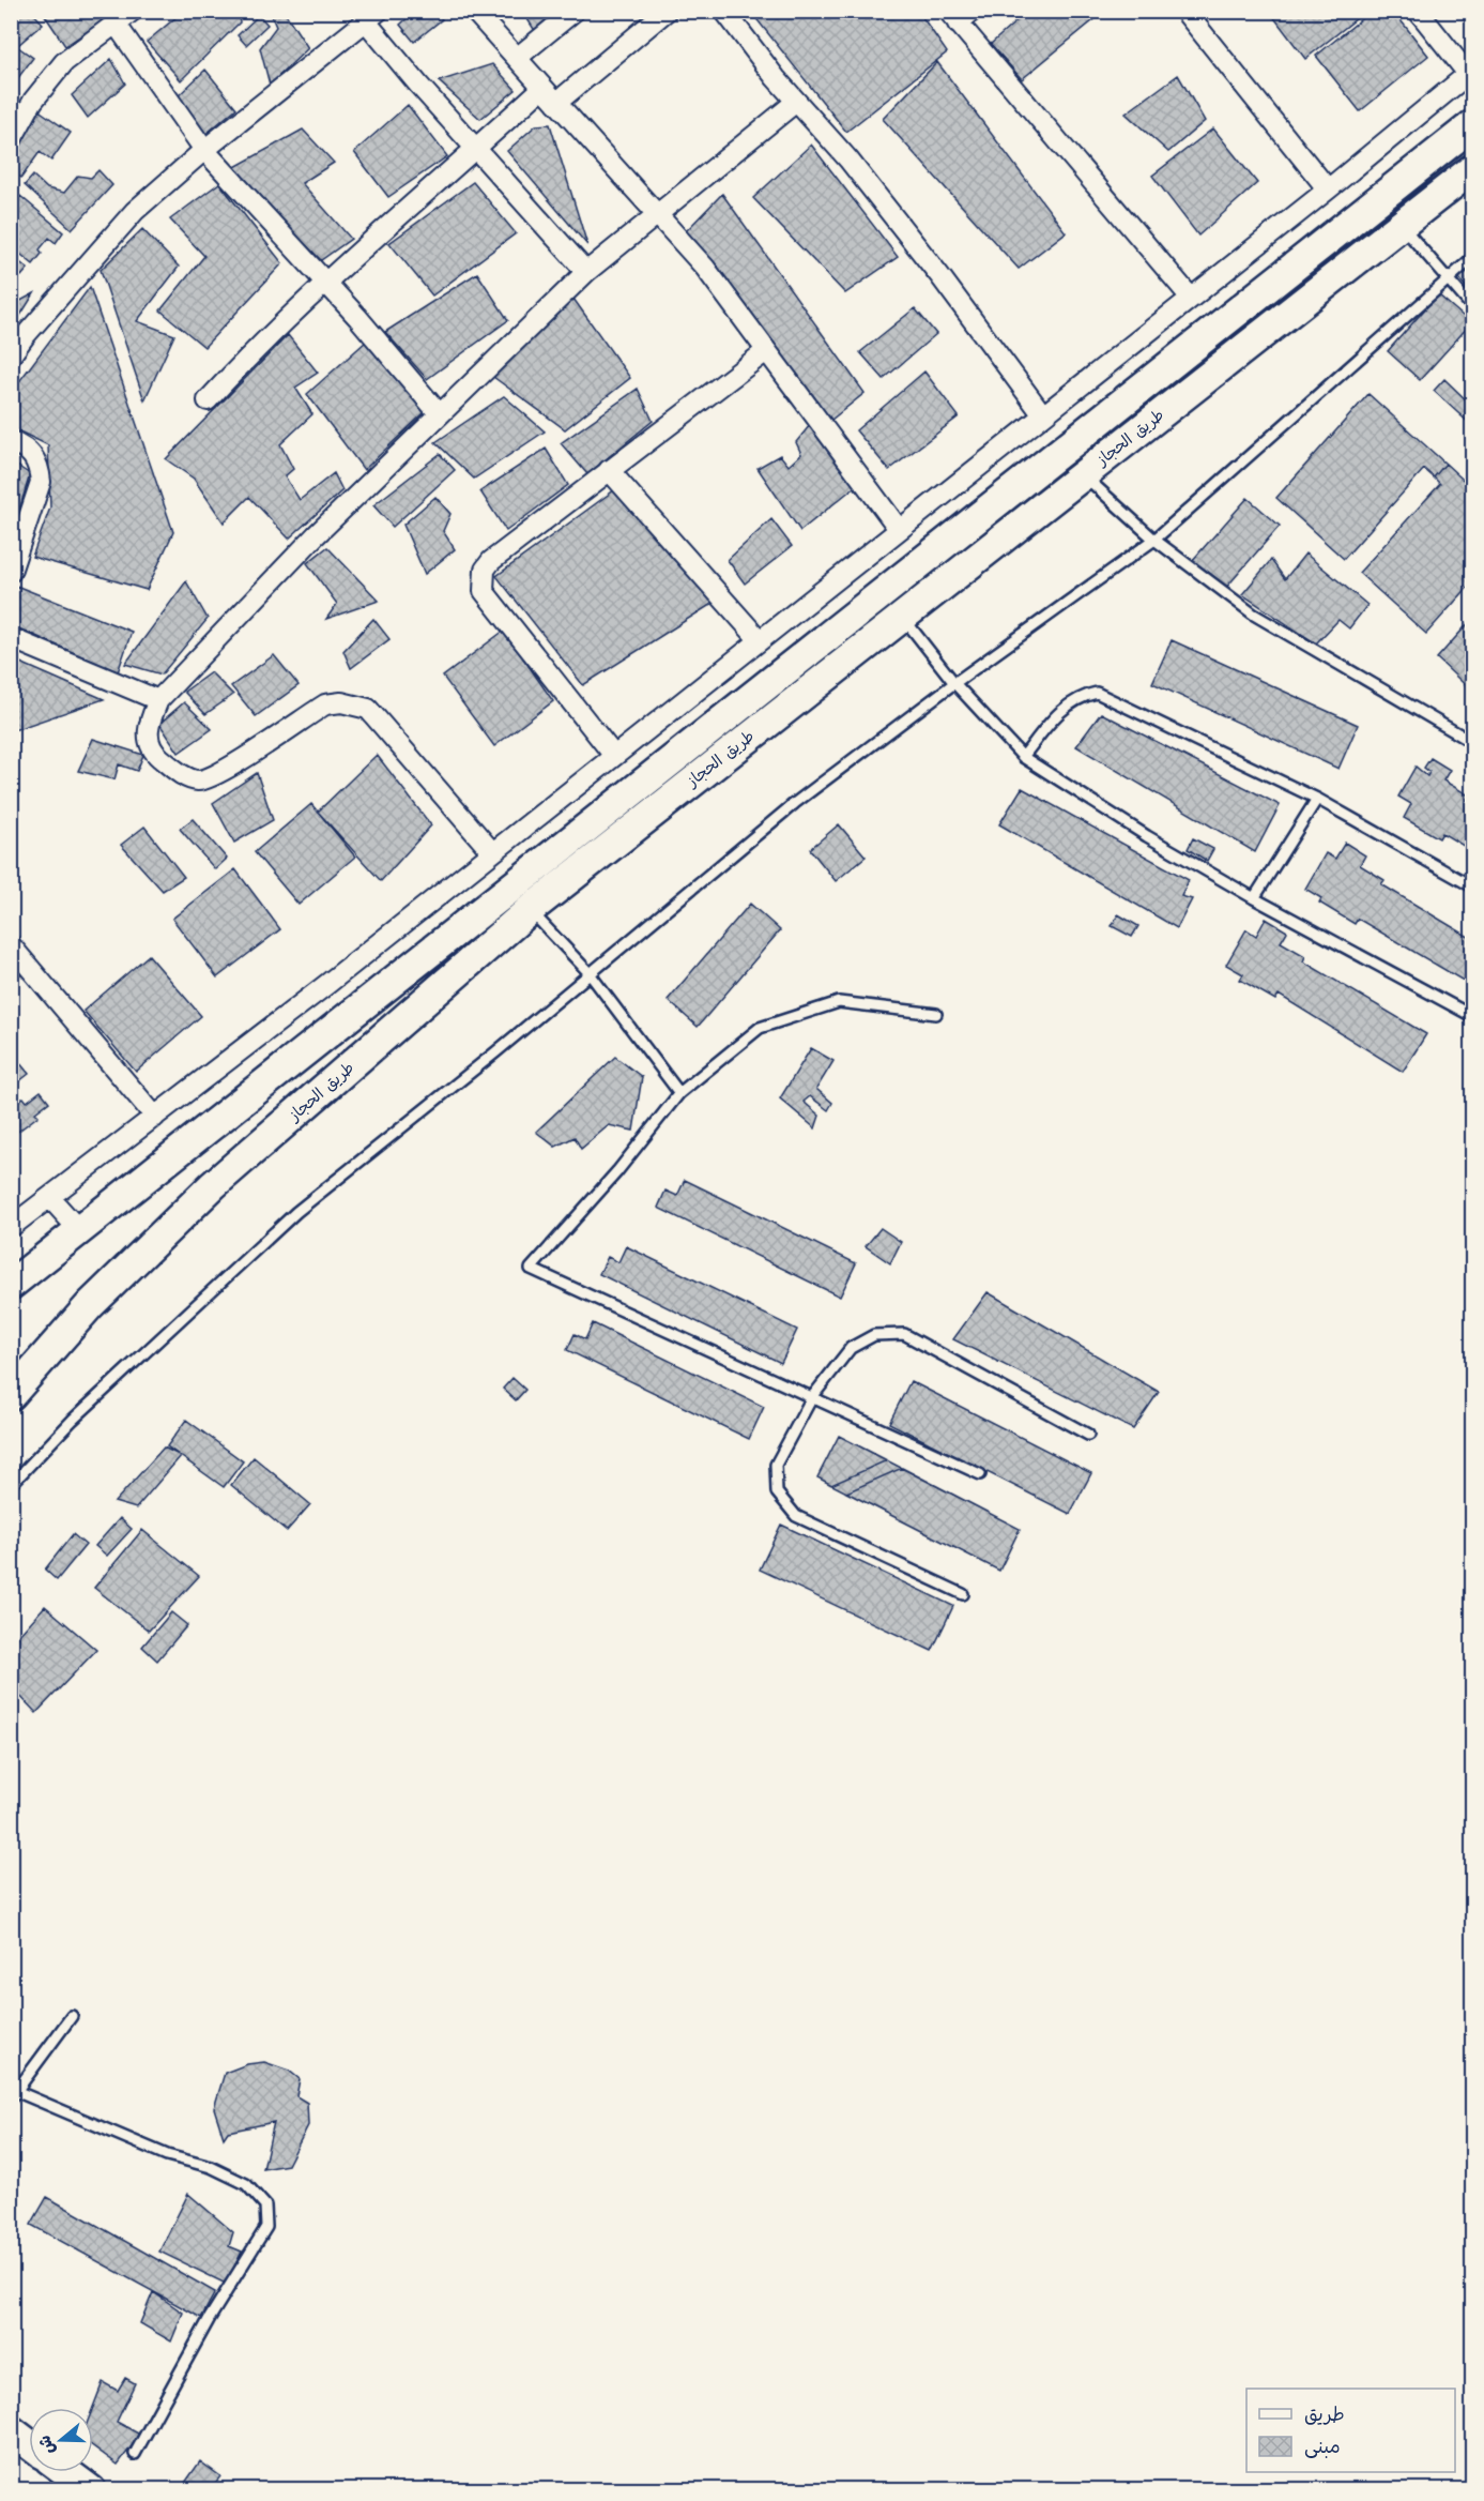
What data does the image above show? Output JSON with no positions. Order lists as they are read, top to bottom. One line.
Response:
{"streets":{"main road":["طريق الحجاز"]},"legend":["طريق","مبنى"],"north":"left"}
